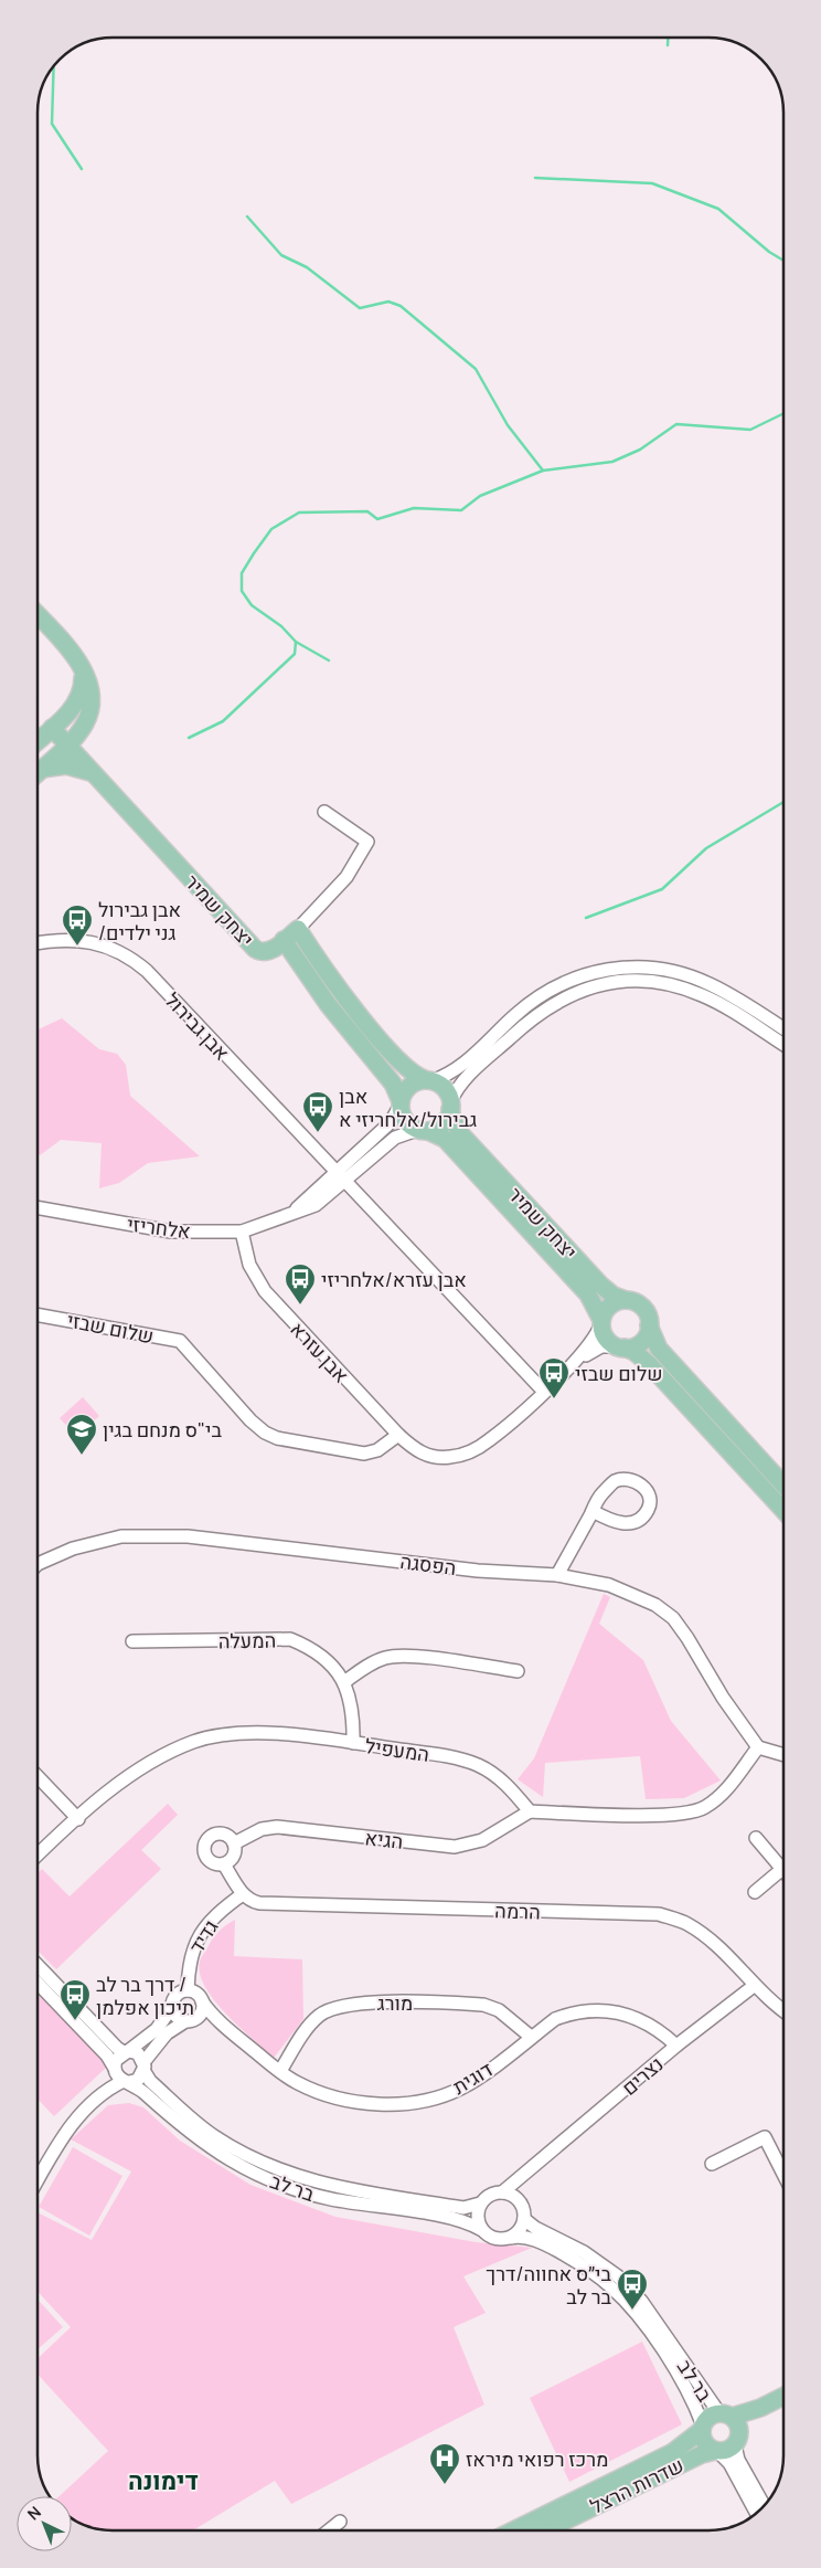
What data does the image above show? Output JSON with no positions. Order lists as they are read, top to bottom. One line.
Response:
{"streets":{"main road":["יצחק שמיר","שדרות הרצל"],"street":["אבן גבירול","אלחריזי","שלום שבזי","אבן עזרא","הפסגה","המעלה","המעפיל","הגיא","הרמה","גדיד","מורג","נצרים","דוגית","בר לב"]},"crossings":[["יצחק שמיר","אלחריזי"],["אבן גבירול","אלחריזי"],["אלחריזי","אבן עזרא"],["שלום שבזי","אבן עזרא"],["המעלה","המעפיל"],["המעפיל","הגיא"],["הרמה","גדיד"],["הרמה","נצרים"],["גדיד","דוגית"],["מורג","דוגית"],["נצרים","דוגית"],["נצרים","בר לב"],["בר לב","שדרות הרצל"]],"districts":["דימונה"],"places":{"bus stop":["אבן גבירול /גני ילדים","אבן גבירול/אלחריזי א","אבן עזרא/אלחריזי","שלום שבזי","דרך בר לב / תיכון אפלמן","בי״ס אחווה/דרך בר לב"],"school or university":["בי\"ס מנחם בגין"],"hospital":["מרכז רפואי מיראז"]},"north":"top left"}
